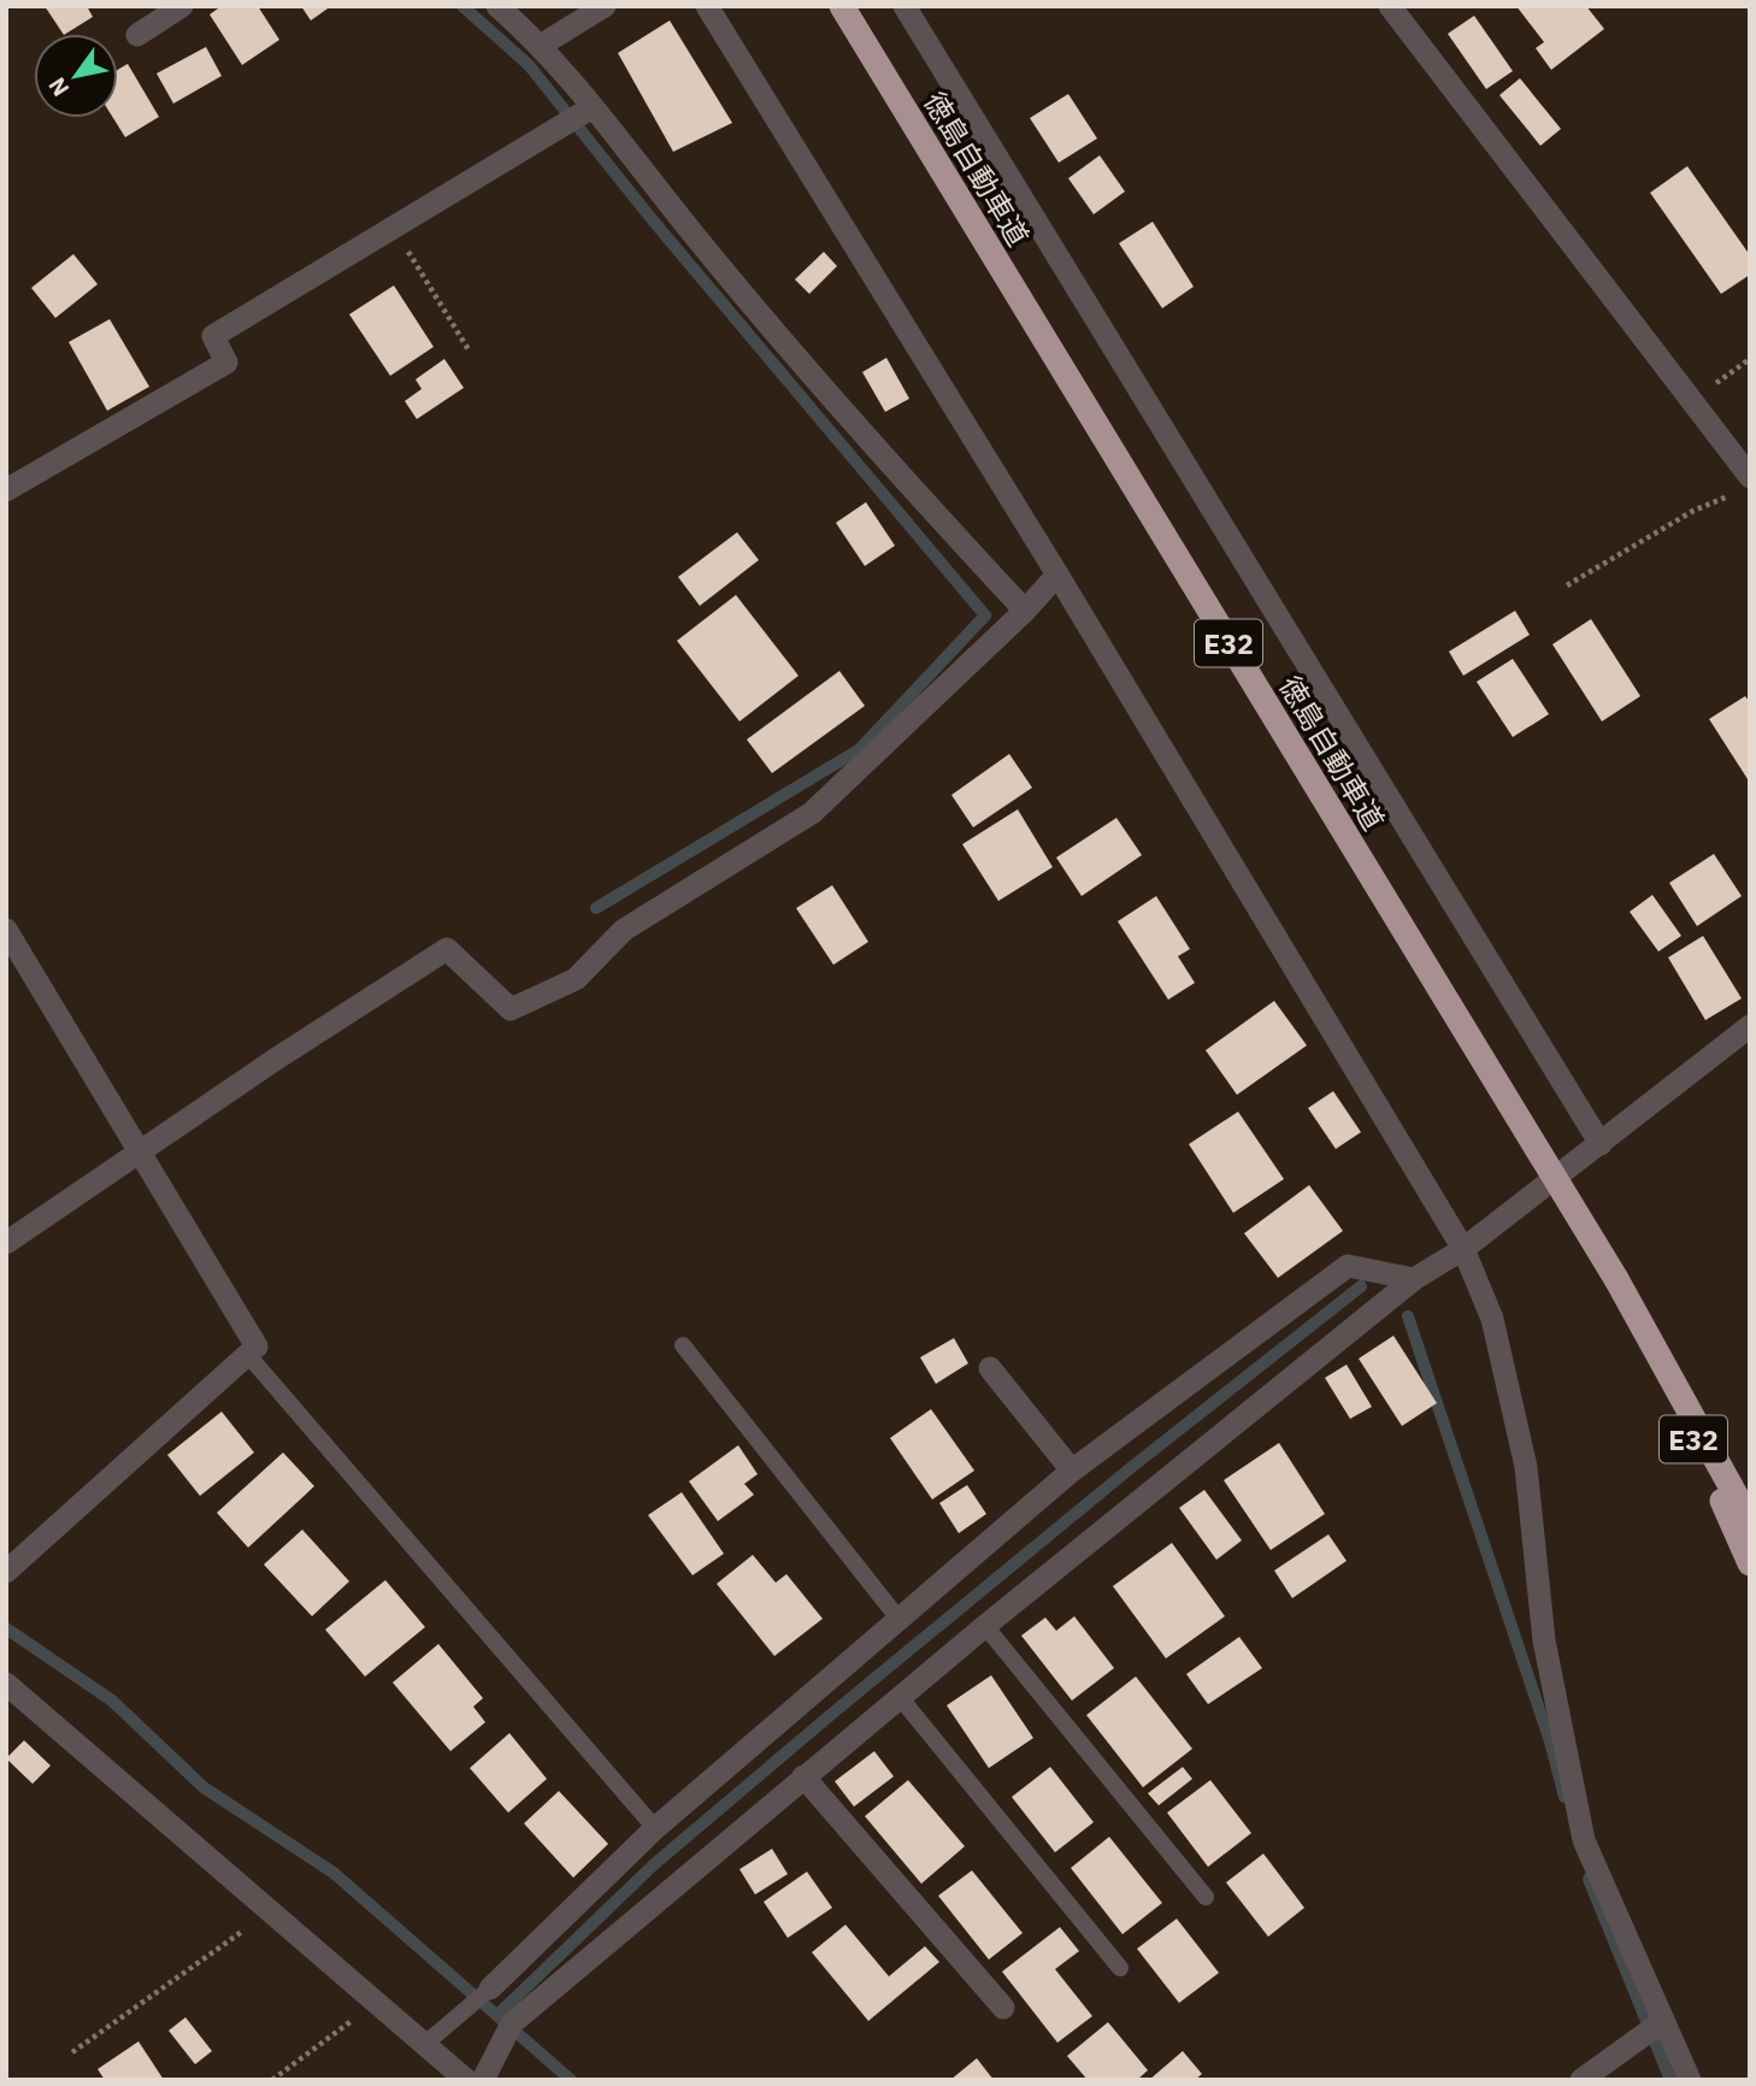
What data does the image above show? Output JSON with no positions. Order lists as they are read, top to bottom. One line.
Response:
{"streets":{"highway":["徳島自動車道","E32"]},"north":"bottom left"}
